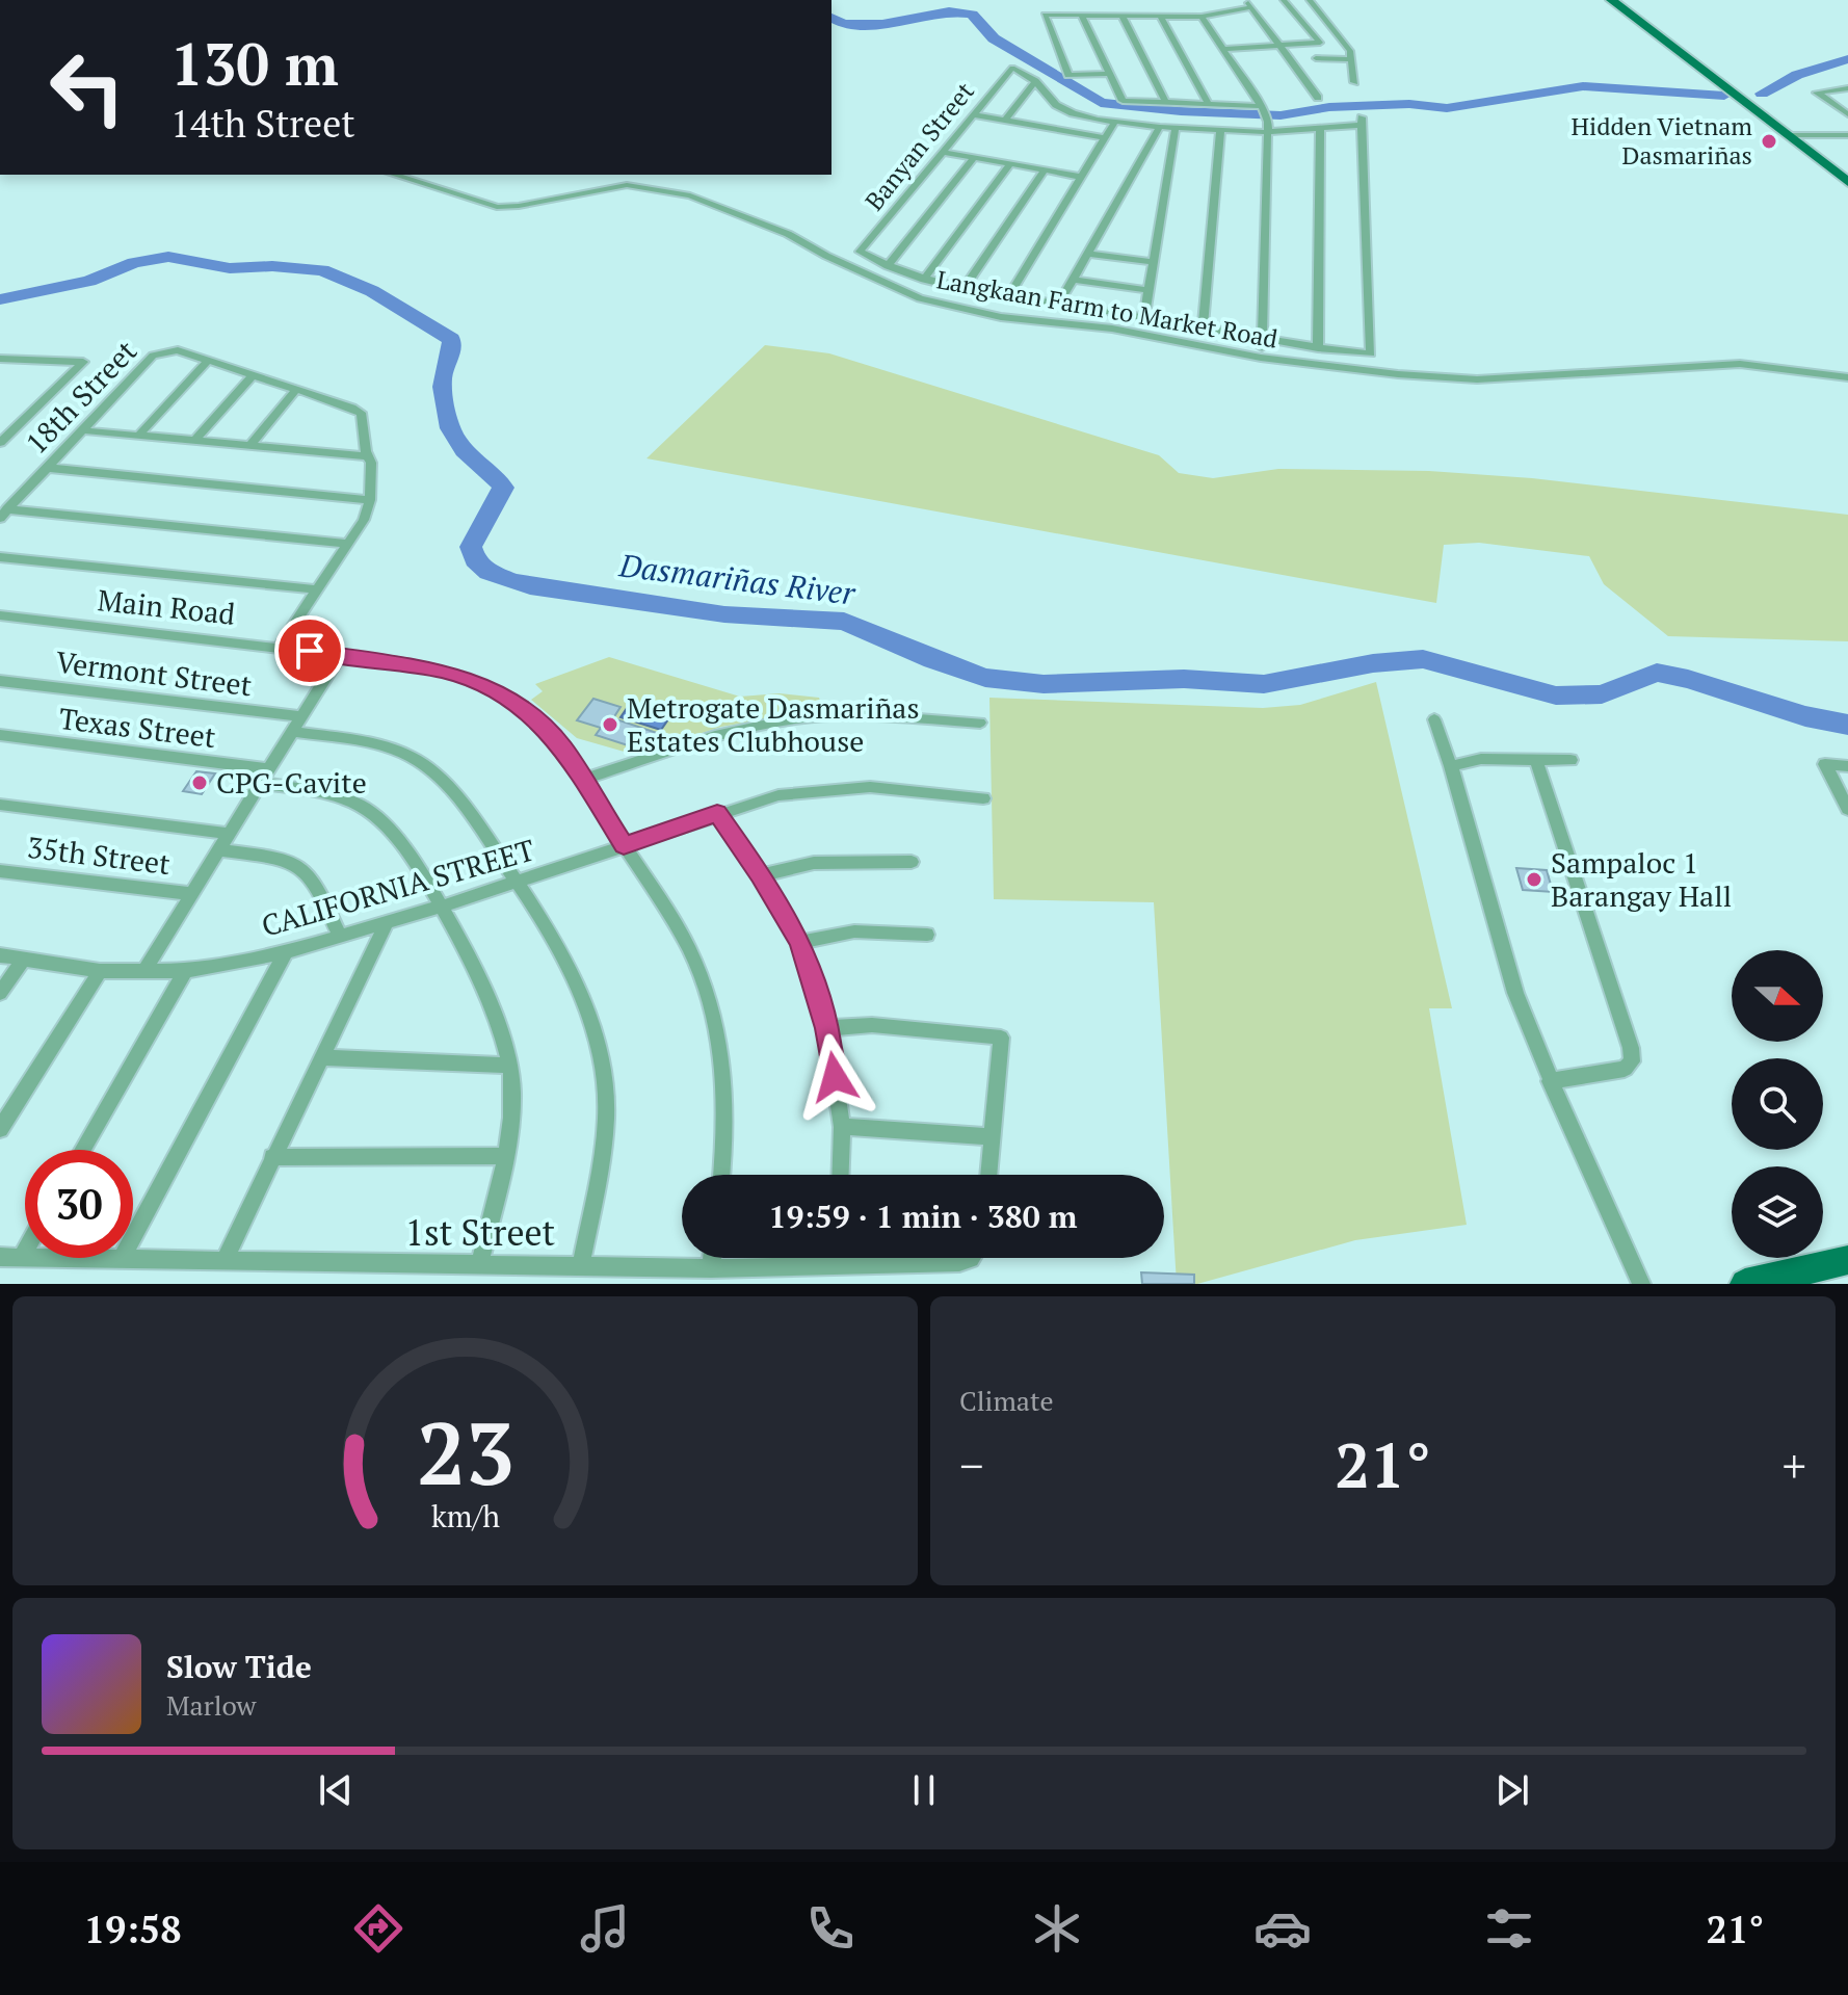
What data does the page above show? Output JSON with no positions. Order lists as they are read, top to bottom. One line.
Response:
{"streets":{"street":["Banyan Street","Langkaan Farm to Market Road","18th Street","Main Road","Vermont Street","Texas Street","35th Street","CALIFORNIA STREET","1st Street"]},"crossings":[["Main Road","CALIFORNIA STREET"],["Texas Street","CALIFORNIA STREET"],["Texas Street","1st Street"]],"water":["Dasmariñas River"],"places":["Hidden Vietnam Dasmariñas","Metrogate Dasmariñas Estates Clubhouse","CPG-Cavite","Sampaloc 1 Barangay Hall"],"north":"right","page":{"turn":["130 m","14th Street"],"limit":"30","trip":"19:59 · 1 min · 380 m","tile":"Climate","heat":["−","21°","+"],"song":["Slow Tide","Marlow"],"tabs":["19:58","21°"],"gauge":["23","km/h"]}}
